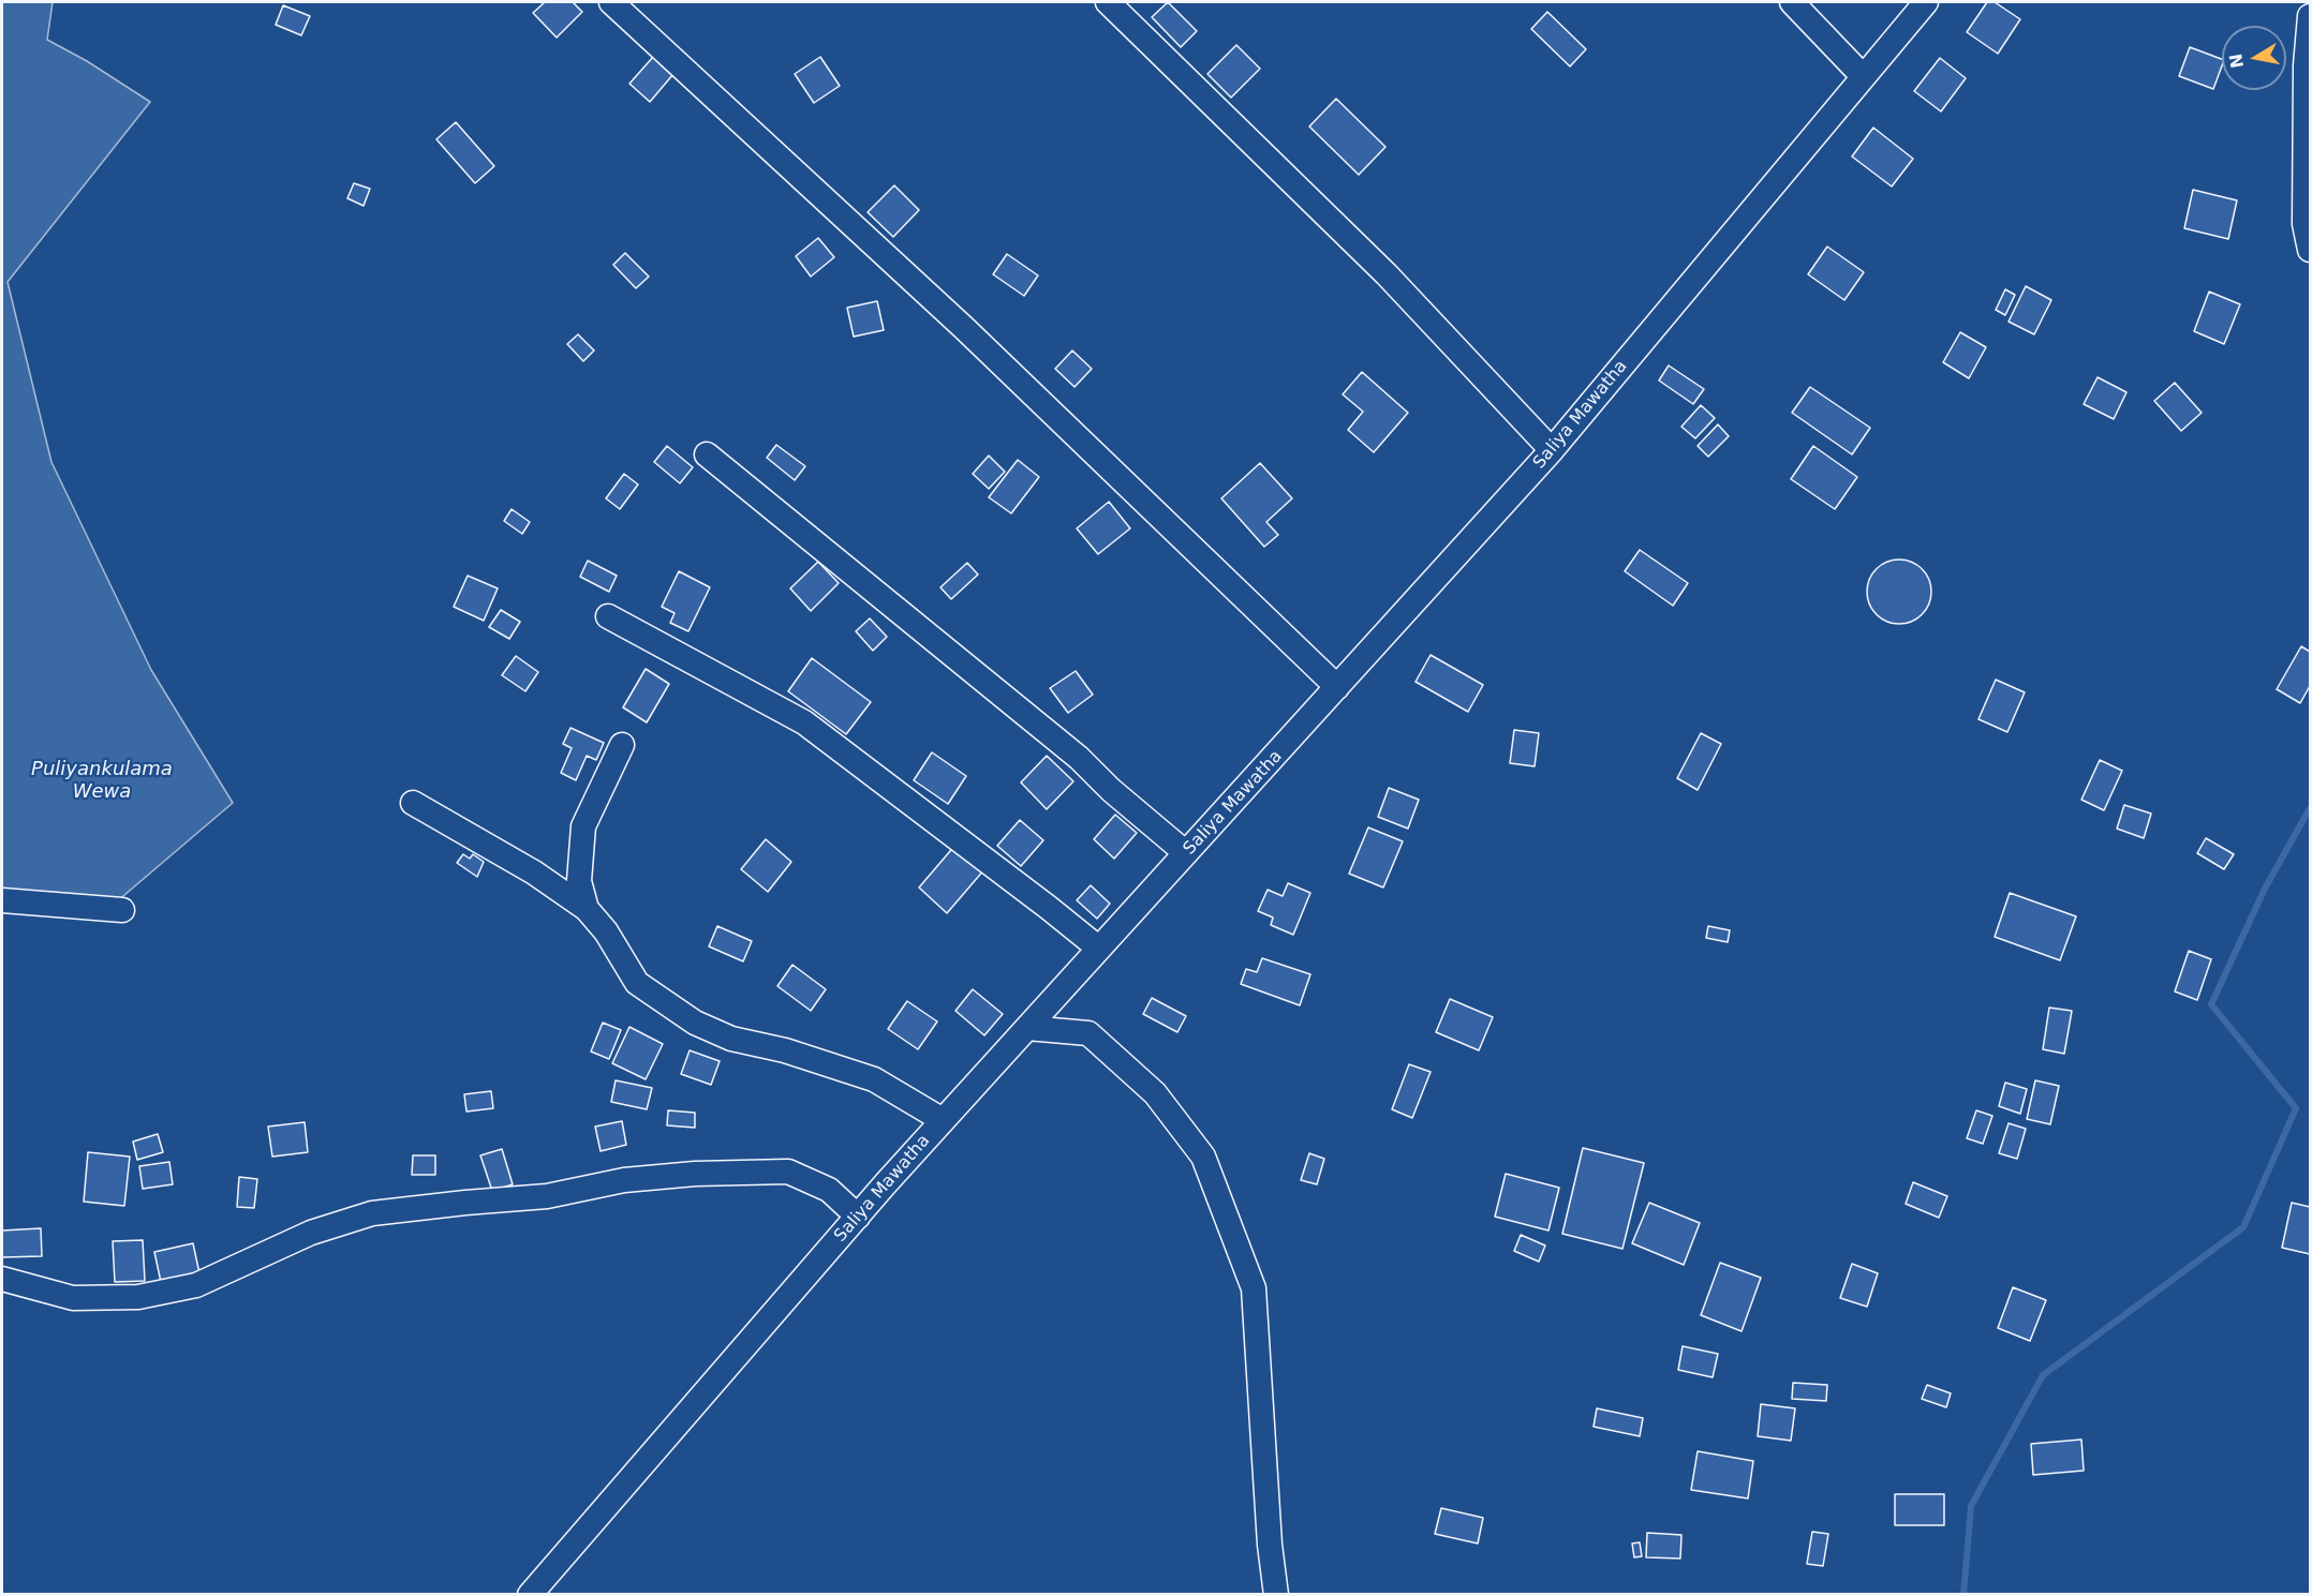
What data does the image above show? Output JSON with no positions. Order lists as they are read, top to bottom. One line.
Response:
{"streets":{"street":["Saliya Mawatha"]},"water":["Puliyankulama Wewa"],"north":"left"}
